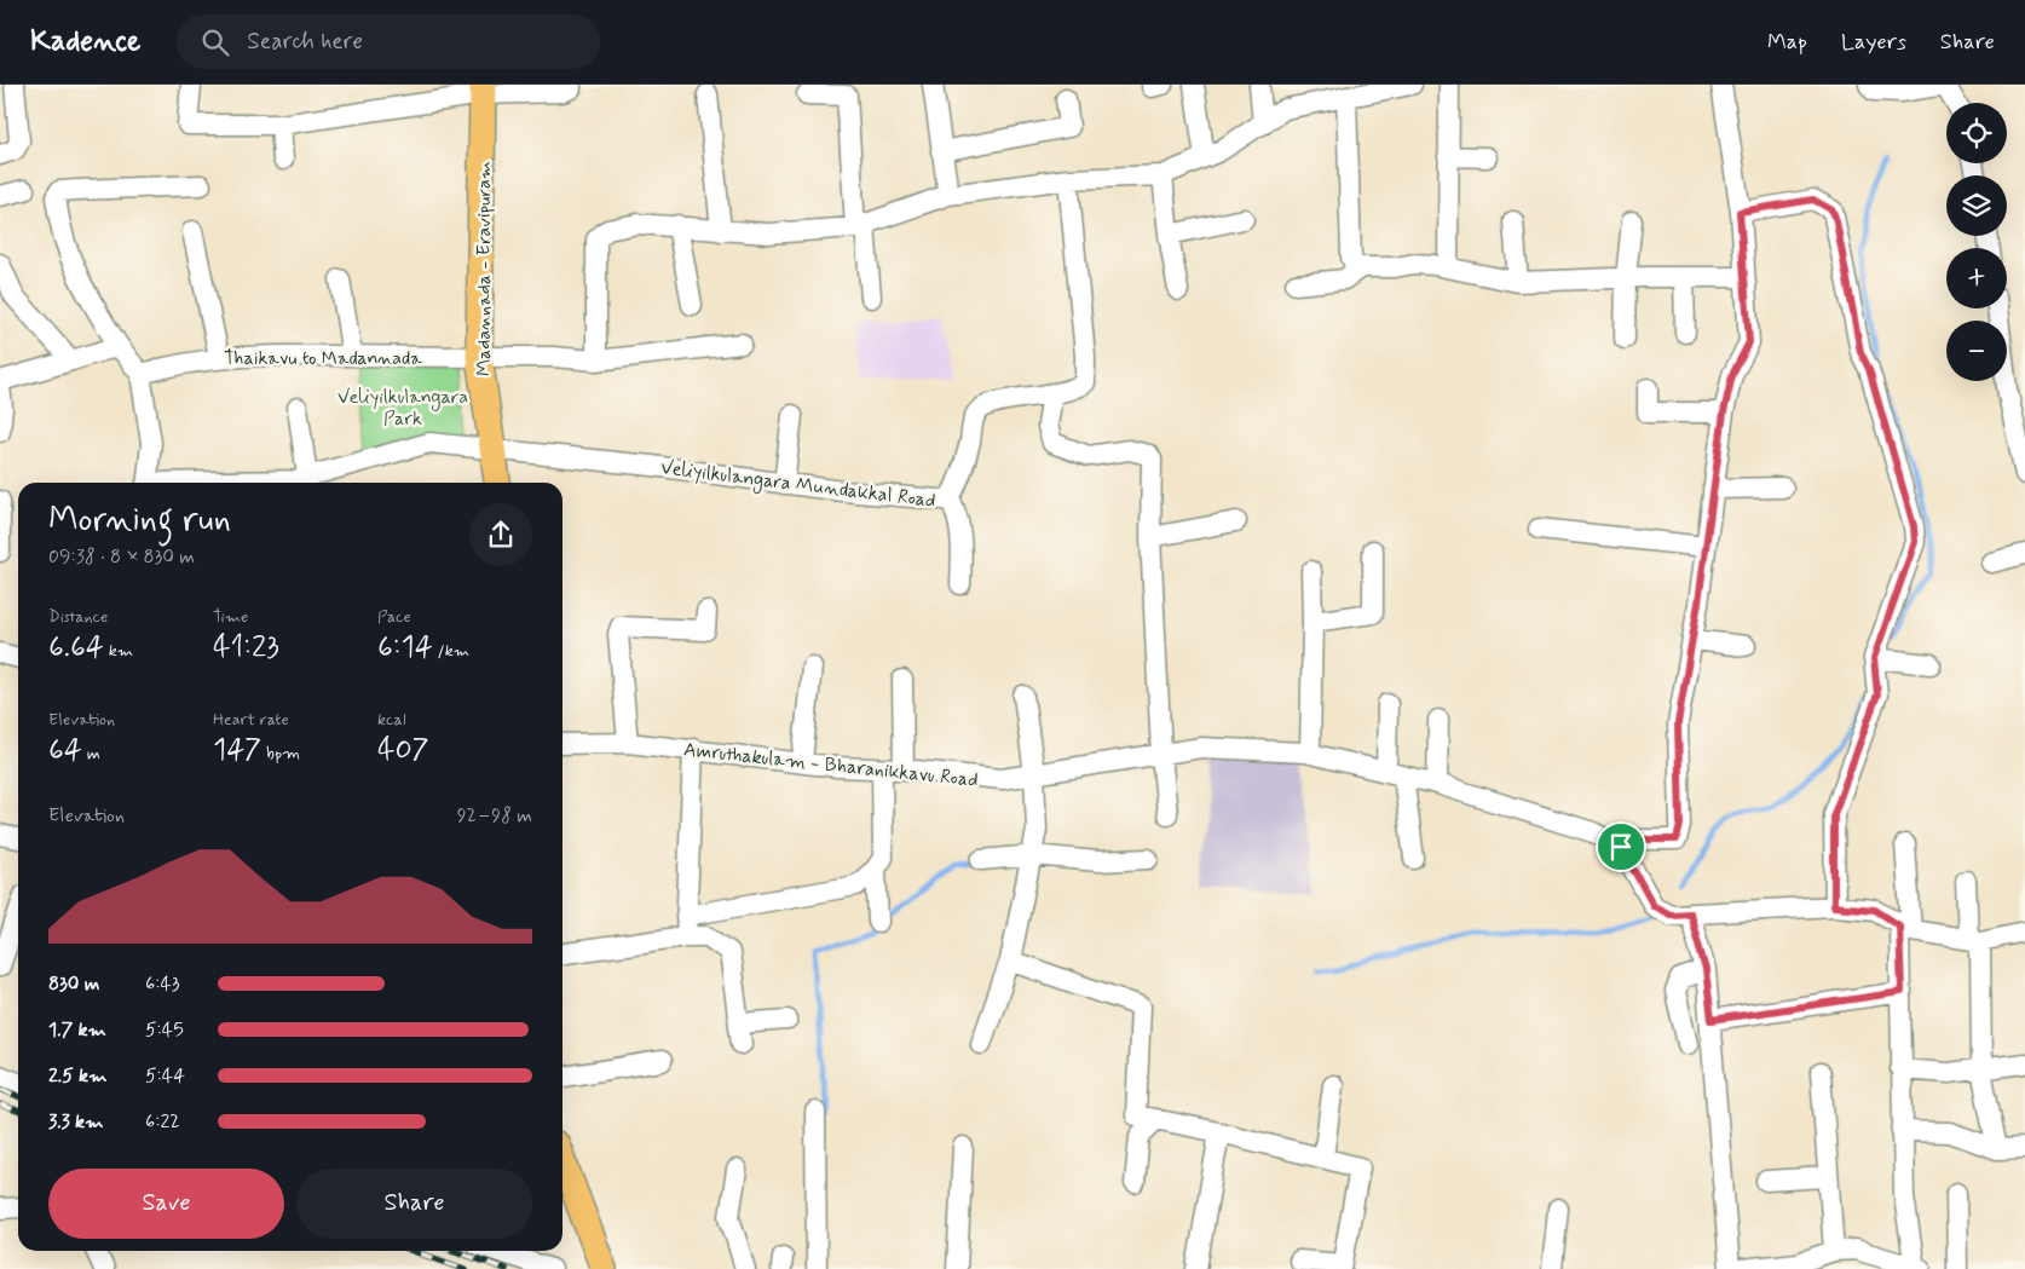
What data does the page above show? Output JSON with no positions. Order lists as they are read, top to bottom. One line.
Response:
{"streets":{"main road":["Madannada - Eravipuram"],"street":["Thaikavu to Madannada","Veliyilkulangara Mundakkal Road","Amruthakulam - Bharanikkavu Road"]},"crossings":[["Madannada - Eravipuram","Thaikavu to Madannada"],["Madannada - Eravipuram","Veliyilkulangara Mundakkal Road"]],"parks":["Veliyilkulangara Park"],"page":{"header":"Kadence","search":"Search here","nav":["Map","Layers","Share"],"map_buttons":["+","−"],"heading":["Morning run","09:38 · 8 × 830 m"],"stats":[["Distance","6.64 km"],["Time","41:23"],["Pace","6:14 /km"],["Elevation","64 m"],["Heart rate","147 bpm"],["kcal","407"]],"chart":["Elevation","92–98 m"],"list":[{"name":"830 m","note":"6:43"},{"name":"1.7 km","note":"5:45"},{"name":"2.5 km","note":"5:44"},{"name":"3.3 km","note":"6:22"}],"buttons":["Save","Share"]}}
